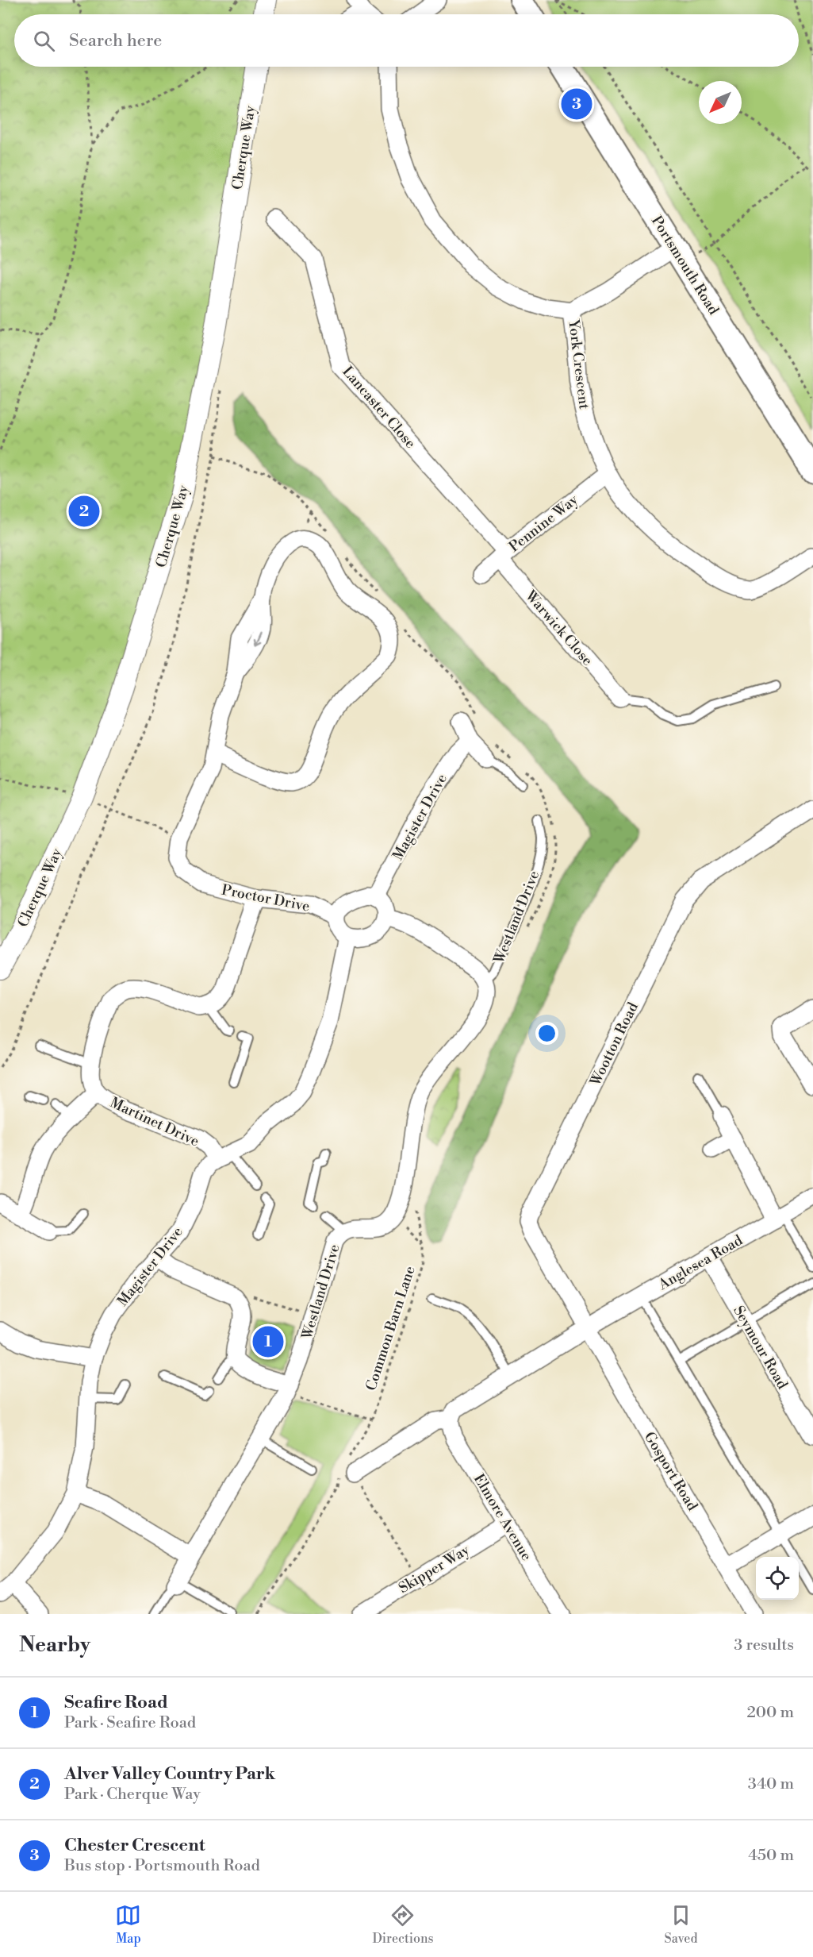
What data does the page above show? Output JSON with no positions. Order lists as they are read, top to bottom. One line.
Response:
{"streets":{"main road":["Portsmouth Road"],"street":["Cherque Way","York Crescent","Lancaster Close","Pennine Way","Warwick Close","Magister Drive","Proctor Drive","Westland Drive","Wootton Road","Martinet Drive","Anglesea Road","Seymour Road","Gosport Road","Elmore Avenue","Skipper Way"],"path":["Common Barn Lane"]},"crossings":[["Portsmouth Road","York Crescent"],["York Crescent","Pennine Way"],["Lancaster Close","Pennine Way"],["Lancaster Close","Warwick Close"],["Pennine Way","Warwick Close"],["Magister Drive","Proctor Drive"],["Magister Drive","Westland Drive"],["Magister Drive","Martinet Drive"],["Proctor Drive","Westland Drive"],["Wootton Road","Anglesea Road"],["Wootton Road","Gosport Road"],["Anglesea Road","Seymour Road"],["Anglesea Road","Gosport Road"],["Elmore Avenue","Skipper Way"]],"north":"bottom left","page":{"search":"Search here","pins":["3","2","1"],"heading":["Nearby","3 results"],"list":[{"mark":"1","name":"Seafire Road","note":"Park · Seafire Road","value":"200 m"},{"mark":"2","name":"Alver Valley Country Park","note":"Park · Cherque Way","value":"340 m"},{"mark":"3","name":"Chester Crescent","note":"Bus stop · Portsmouth Road","value":"450 m"}],"nav":["Map","Directions","Saved"]}}
